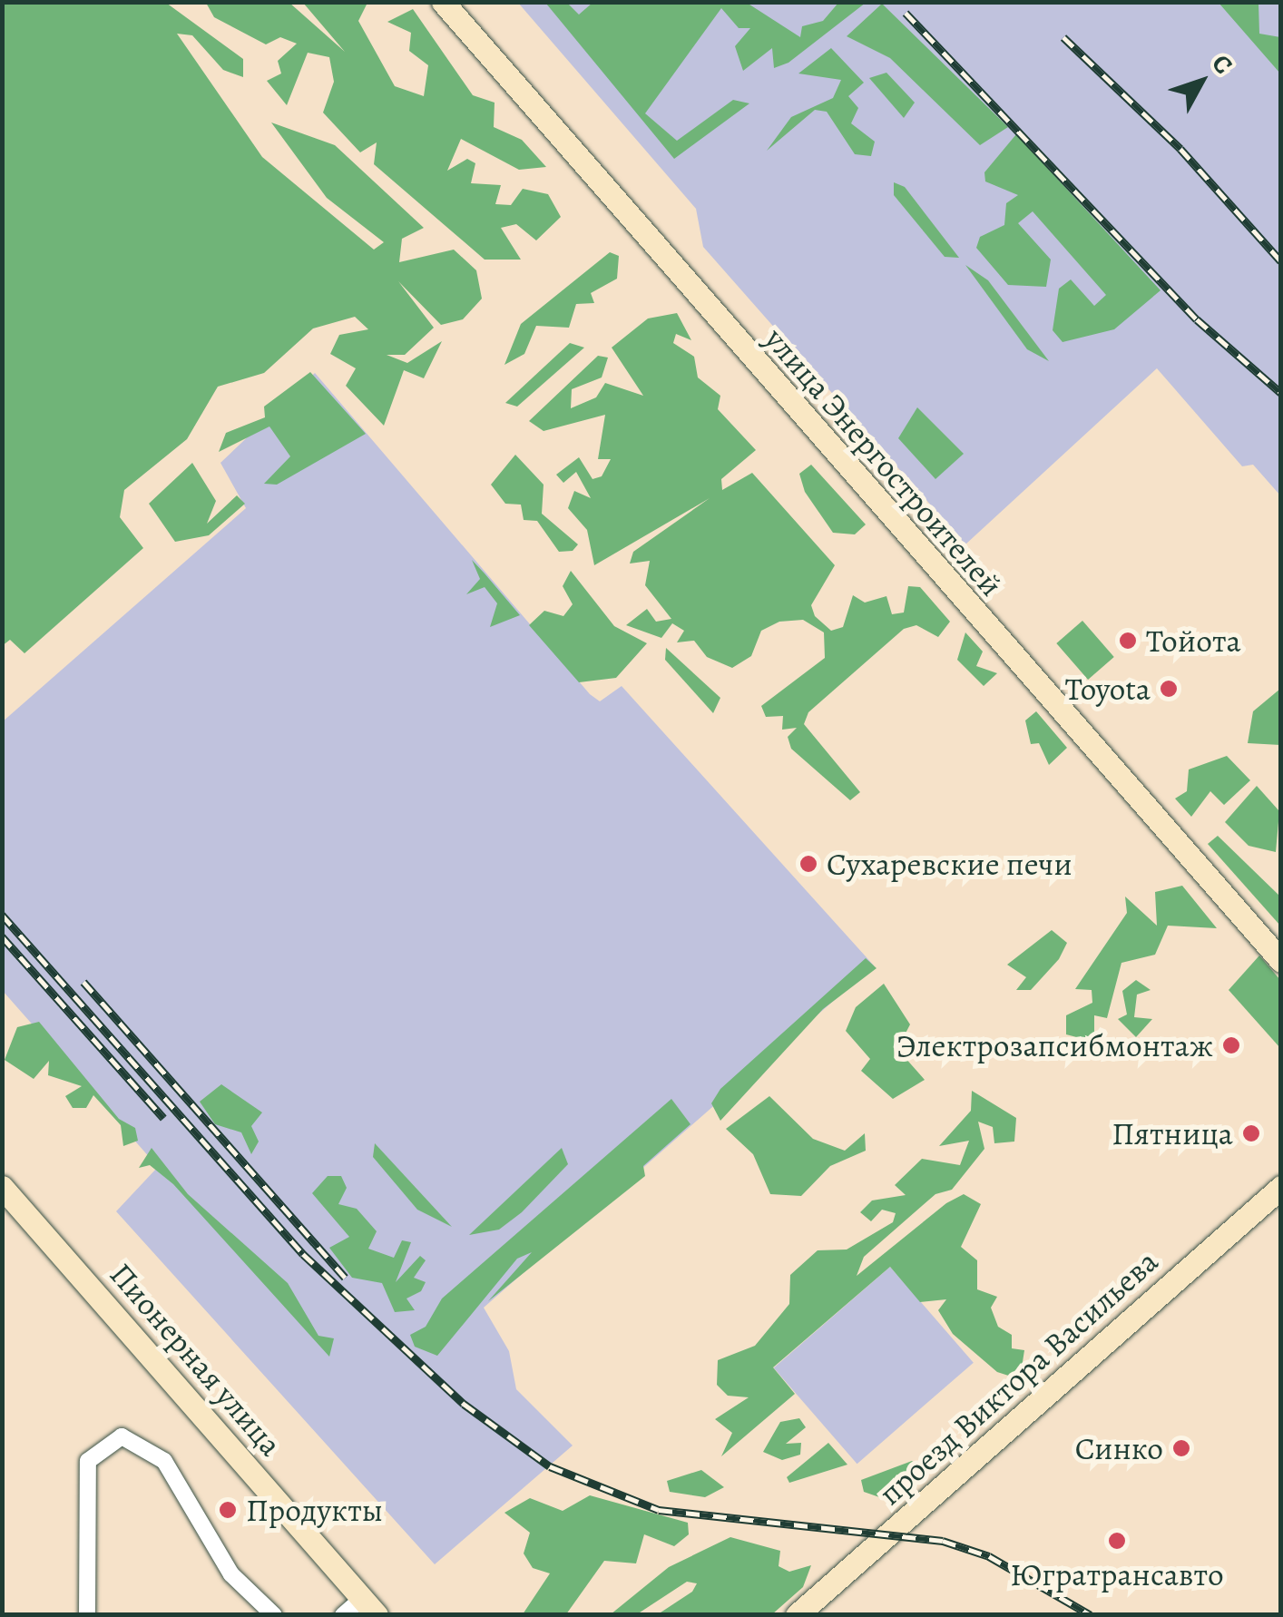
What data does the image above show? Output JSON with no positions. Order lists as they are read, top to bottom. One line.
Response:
{"streets":{"main road":["улица Энергостроителей","Пионерная улица","проезд Виктора Васильева"]},"places":["Тойота","Toyota","Сухаревские печи","Электрозапсибмонтаж","Пятница","Синко","Продукты","Югратрансавто"],"north":"top right"}
